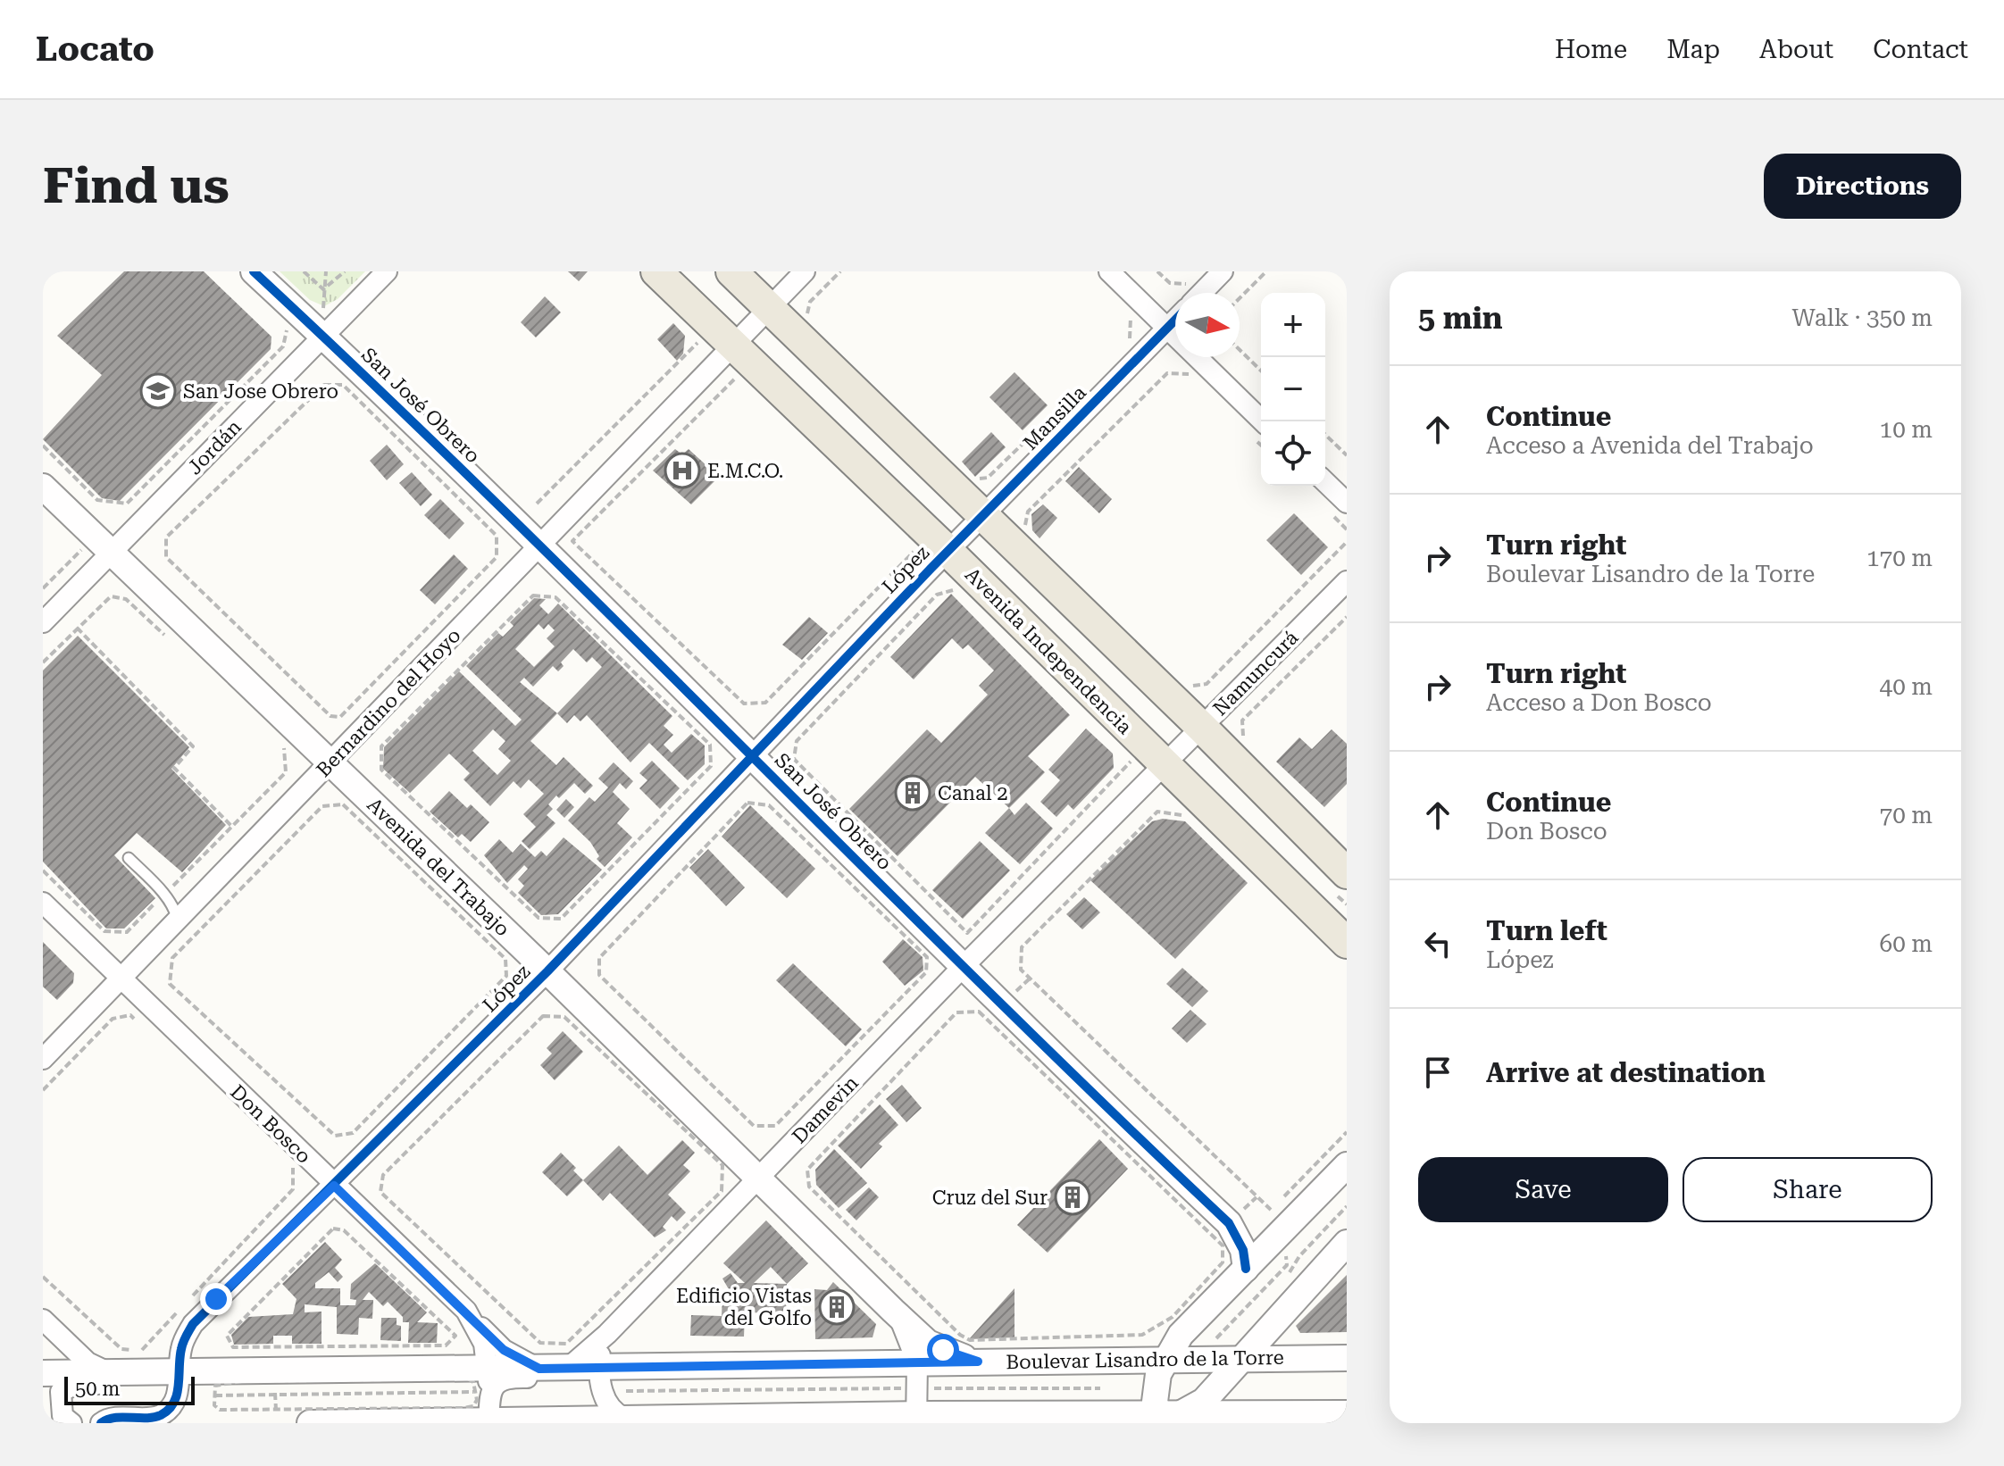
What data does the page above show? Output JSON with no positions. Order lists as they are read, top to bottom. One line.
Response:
{"streets":{"main road":["Avenida Independencia"],"street":["San José Obrero","Mansilla","Jordán","López","Namuncurá","Bernardino del Hoyo","Avenida del Trabajo","Damevin","Don Bosco","Boulevar Lisandro de la Torre"]},"crossings":[["San José Obrero","Jordán"],["San José Obrero","López"],["San José Obrero","Bernardino del Hoyo"],["San José Obrero","Damevin"],["Mansilla","López"],["Mansilla","Avenida Independencia"],["Jordán","Avenida del Trabajo"],["López","Avenida Independencia"],["López","Avenida del Trabajo"],["López","Don Bosco"],["López","Boulevar Lisandro de la Torre"],["Avenida Independencia","Namuncurá"],["Avenida Independencia","Bernardino del Hoyo"],["Avenida Independencia","Damevin"],["Namuncurá","Damevin"],["Bernardino del Hoyo","Avenida del Trabajo"],["Bernardino del Hoyo","Don Bosco"],["Avenida del Trabajo","Damevin"],["Avenida del Trabajo","Boulevar Lisandro de la Torre"],["Damevin","Don Bosco"],["Damevin","Boulevar Lisandro de la Torre"],["Don Bosco","Boulevar Lisandro de la Torre"]],"places":{"school or university":["San Jose Obrero"],"hospital":["E.M.C.O."],"building":["Canal 2","Cruz del Sur","Edificio Vistas del Golfo"]},"scale_bar":"50 m","north":"right","page":{"header":"Locato","nav":["Home","Map","About","Contact"],"buttons":["Directions",["Save","Share"]],"title":"Find us","heading":["5 min","Walk · 350 m"],"map_buttons":["+","−"],"list":[["Continue","Acceso a Avenida del Trabajo","10 m"],["Turn right","Boulevar Lisandro de la Torre","170 m"],["Turn right","Acceso a Don Bosco","40 m"],["Continue","Don Bosco","70 m"],["Turn left","López","60 m"],"Arrive at destination"],"scale":"50 m"}}
